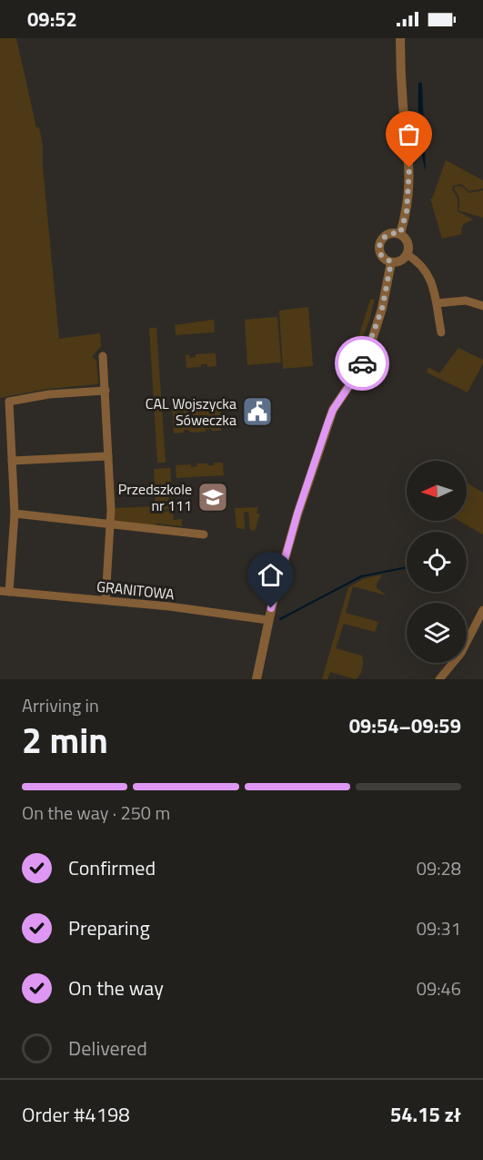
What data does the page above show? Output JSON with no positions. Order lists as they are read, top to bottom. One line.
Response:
{"streets":{"street":["GRANITOWA"]},"places":{"public building":["CAL Wojszycka Sóweczka"],"school or university":["Przedszkole nr 111"]},"north":"left","page":{"status":"09:52","heading":["2 min","Arriving in","09:54–09:59"],"panel":["Order #4198","54.15 zł"],"bar":"On the way · 250 m","list":[["Confirmed","09:28"],["Preparing","09:31"],["On the way","09:46"],"Delivered"]}}
